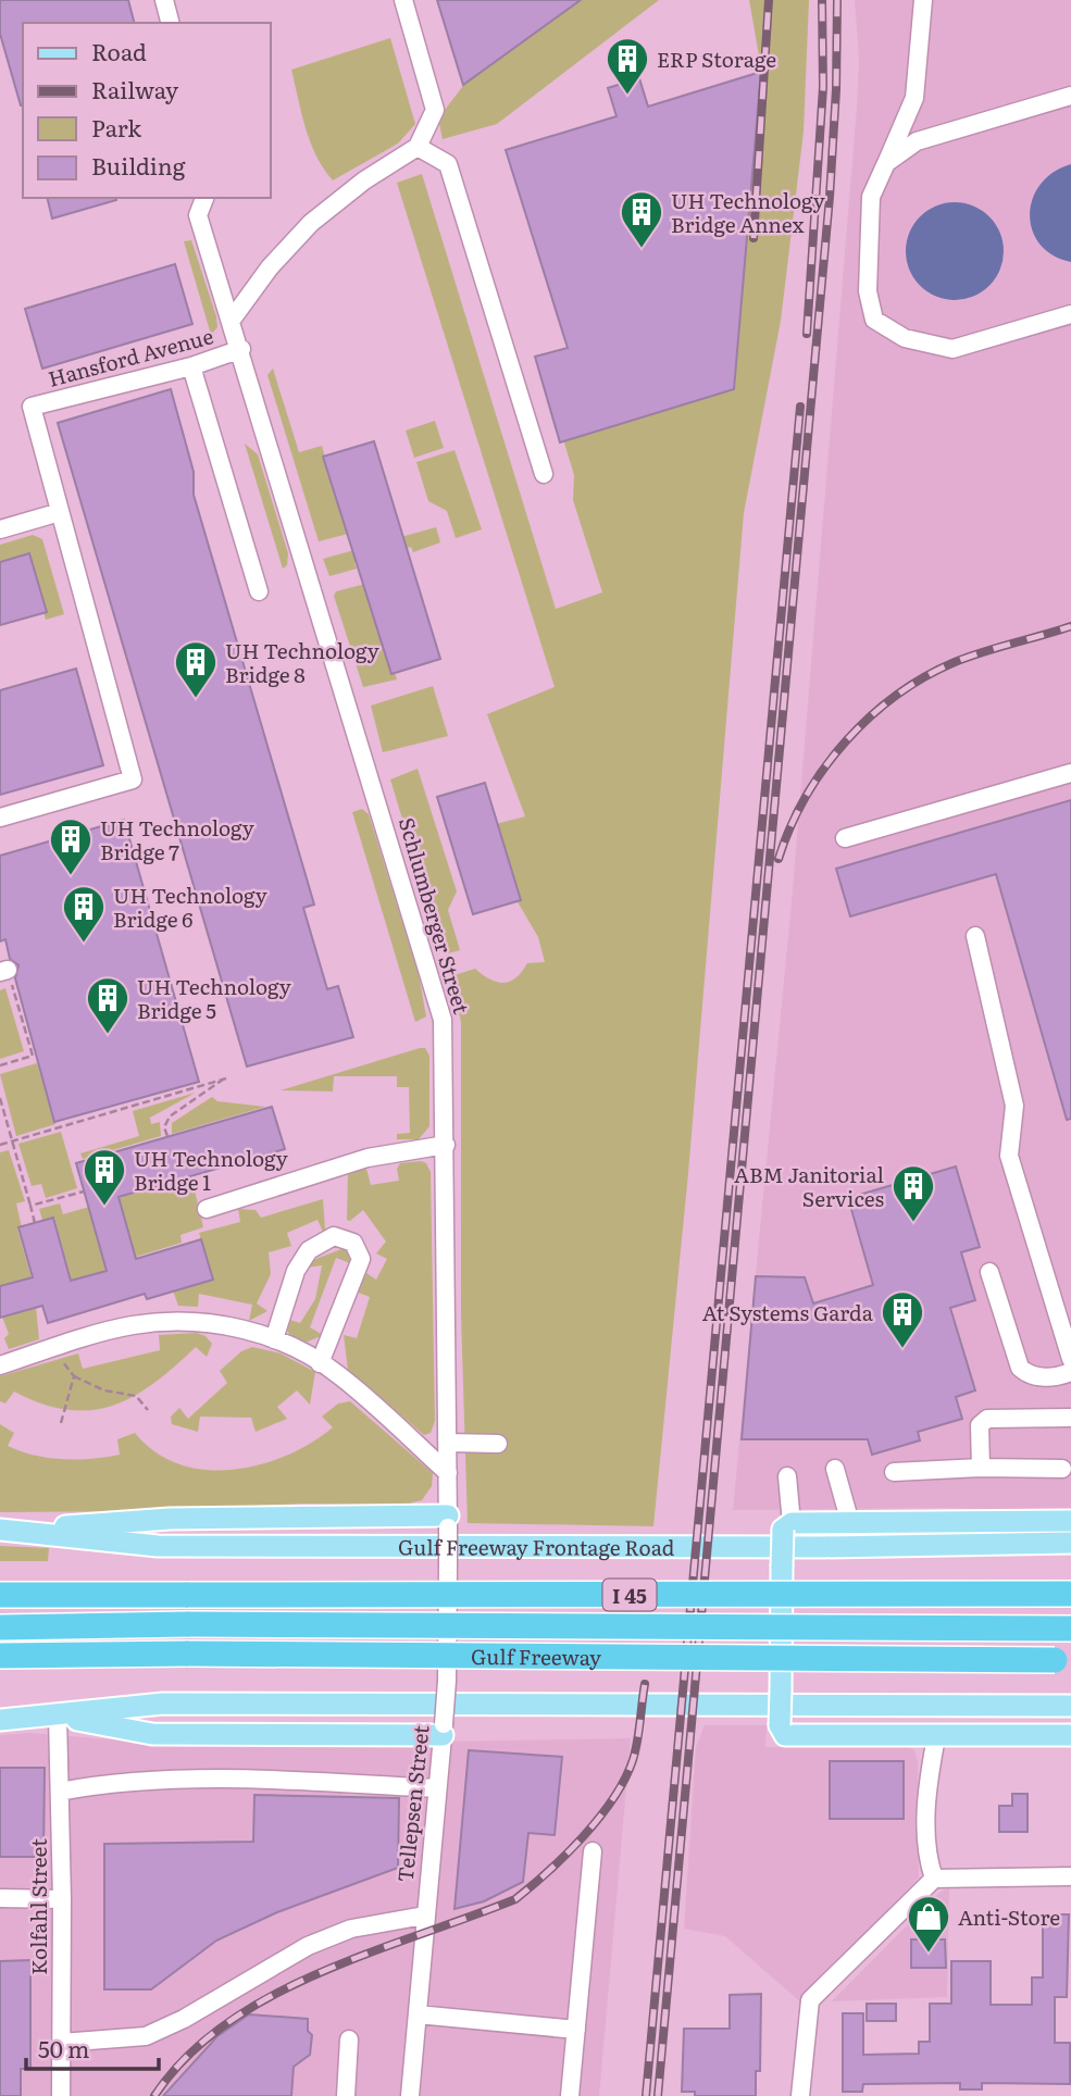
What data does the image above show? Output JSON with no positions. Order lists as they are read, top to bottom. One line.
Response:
{"streets":{"highway":["I 45","Gulf Freeway"],"main road":["Gulf Freeway Frontage Road"],"street":["Hansford Avenue","Schlumberger Street","Tellepsen Street","Kolfahl Street"]},"crossings":[["Hansford Avenue","Schlumberger Street"],["Schlumberger Street","Tellepsen Street"]],"places":{"building":["ERP Storage","UH Technology Bridge Annex","UH Technology Bridge 8","UH Technology Bridge 7","UH Technology Bridge 6","UH Technology Bridge 5","UH Technology Bridge 1","ABM Janitorial Services","At Systems Garda"],"shop":["Anti-Store"]},"legend":["Road","Railway","Park","Building"],"scale_bar":"50 m"}
